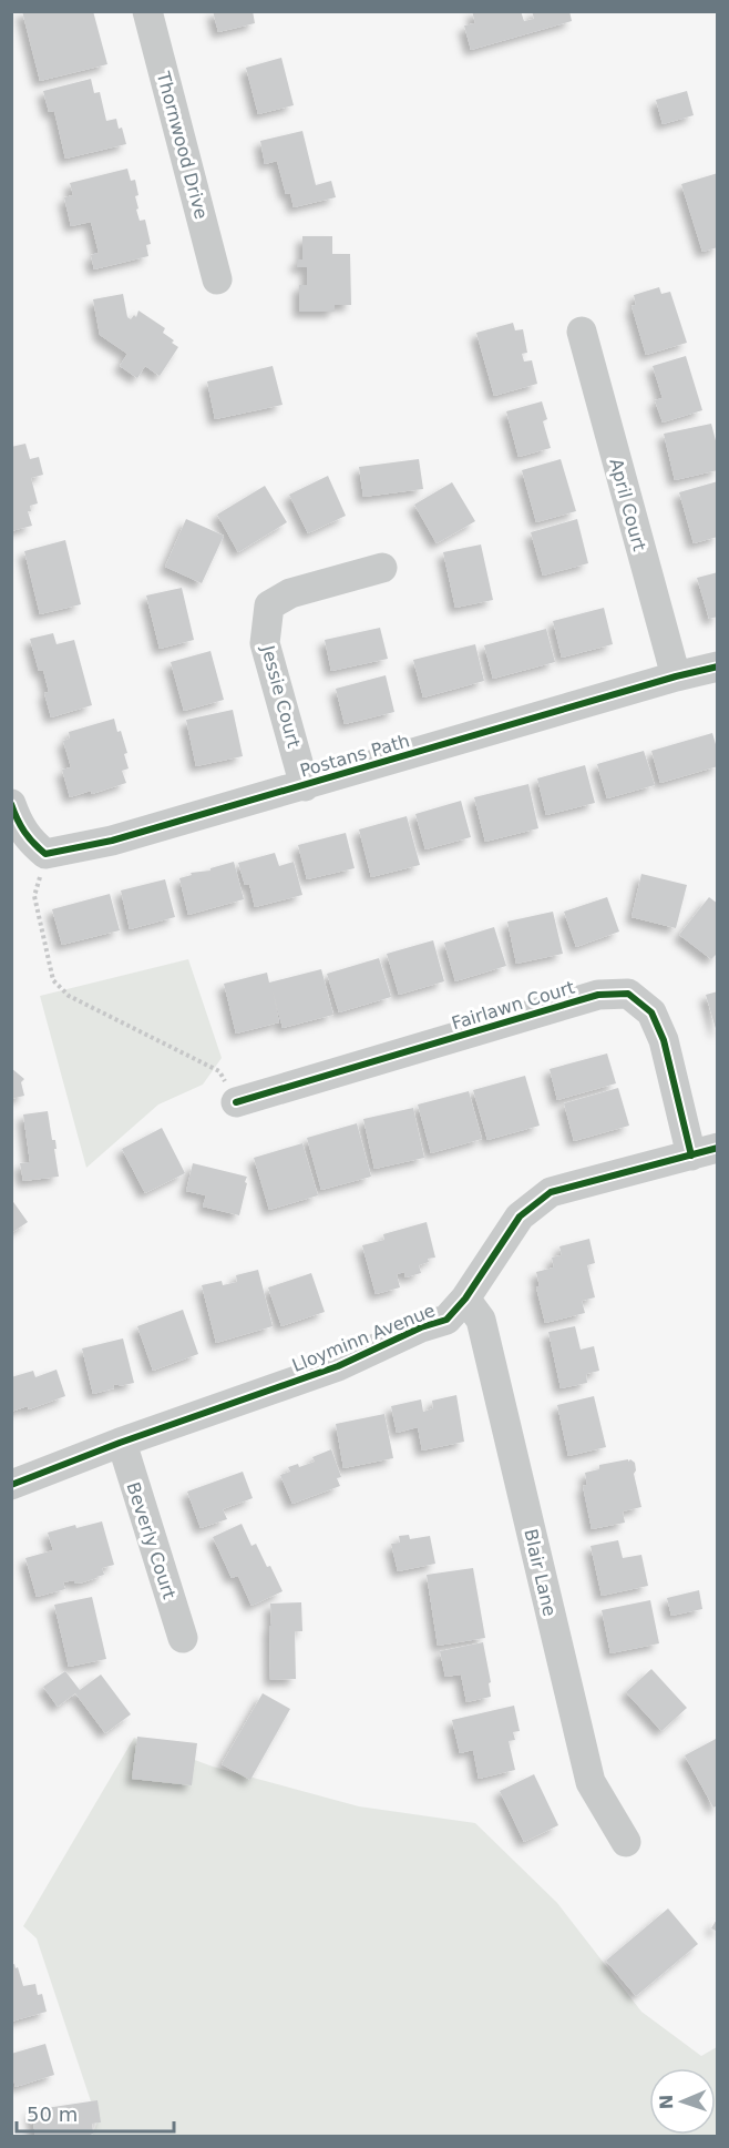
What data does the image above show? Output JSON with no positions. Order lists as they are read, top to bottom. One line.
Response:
{"streets":{"street":["Thornwood Drive","April Court","Jessie Court","Postans Path","Fairlawn Court","Lloyminn Avenue","Beverly Court","Blair Lane"]},"crossings":[["April Court","Postans Path"],["Jessie Court","Postans Path"],["Fairlawn Court","Lloyminn Avenue"],["Lloyminn Avenue","Beverly Court"],["Lloyminn Avenue","Blair Lane"]],"scale_bar":"50 m","north":"left"}
